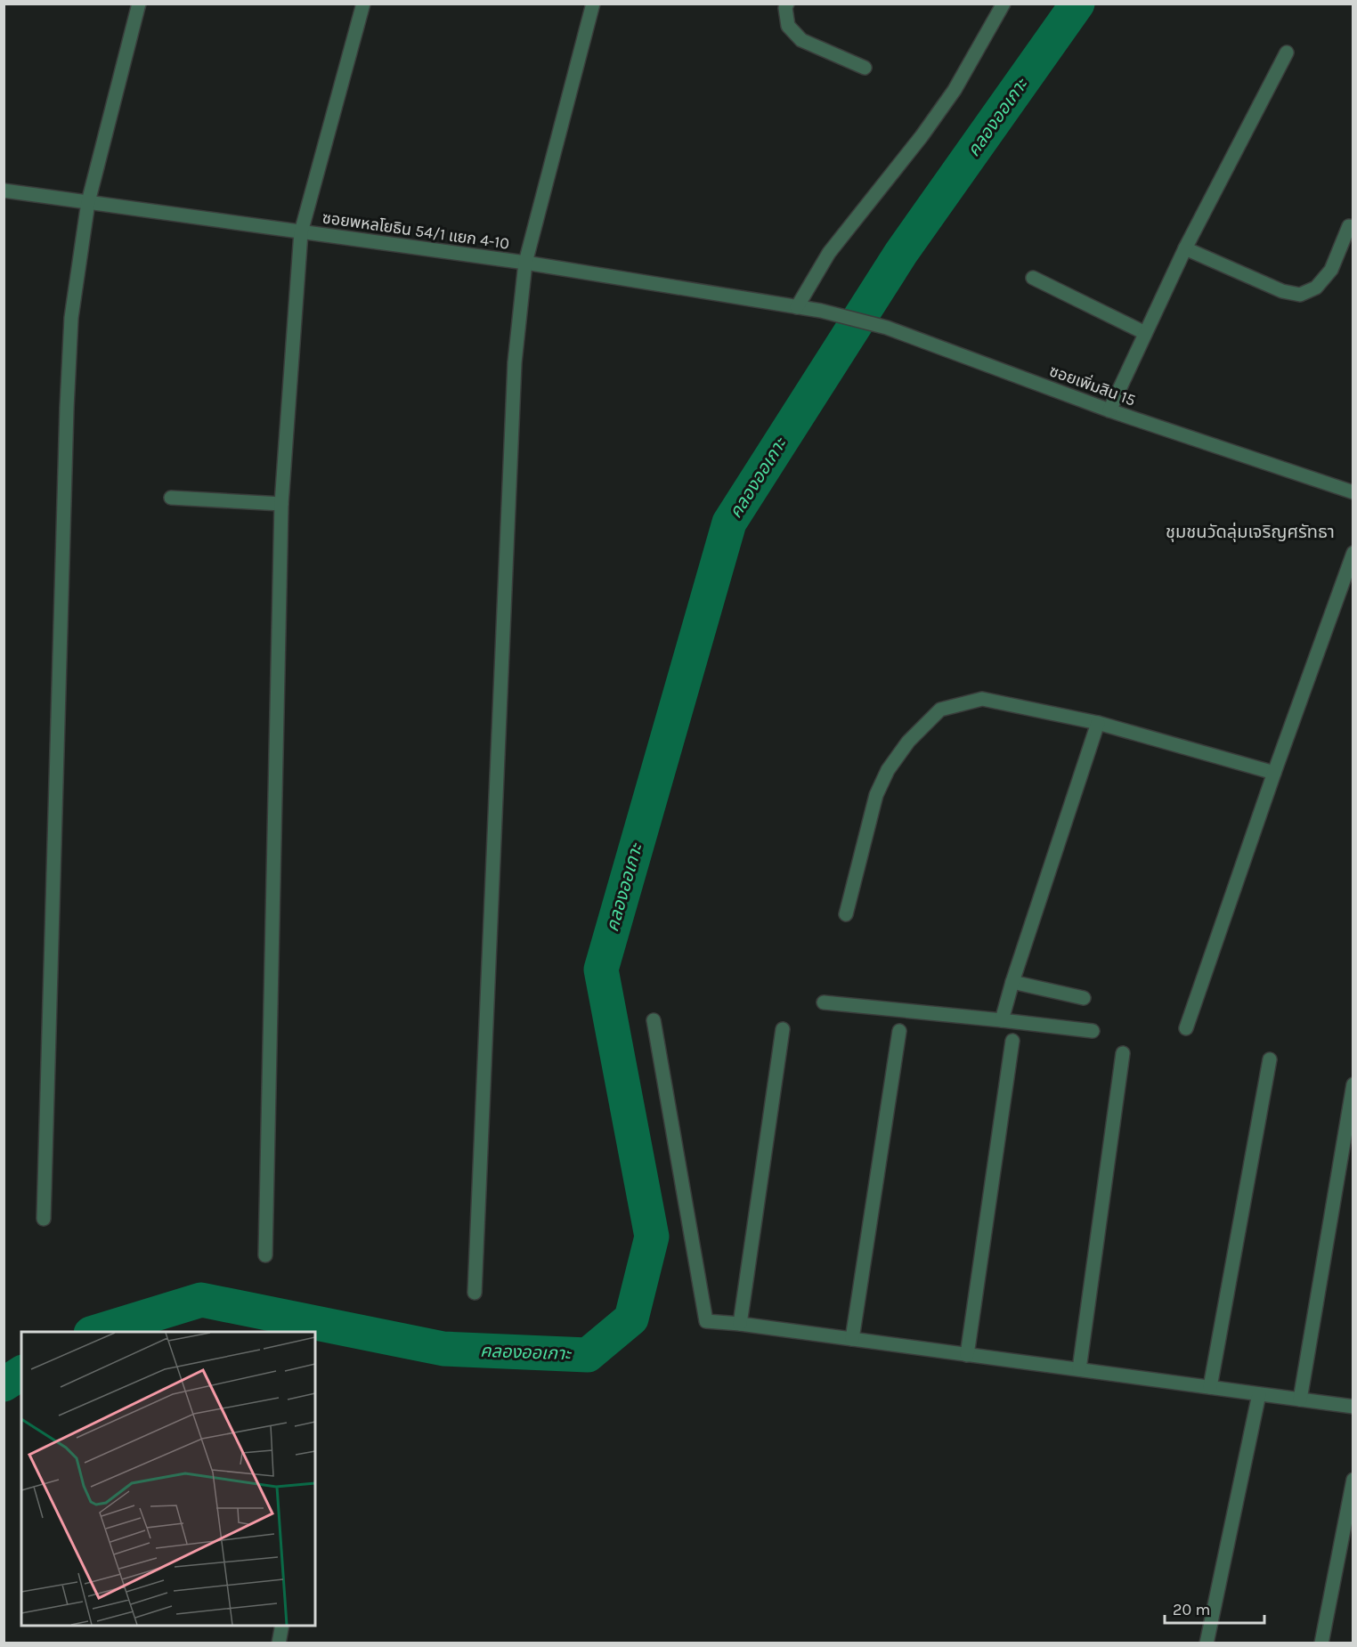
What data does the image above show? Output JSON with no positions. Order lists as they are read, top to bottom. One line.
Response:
{"streets":{"street":["ซอยพหลโยธิน 54/1 แยก 4-10","ซอยเพิ่มสิน 15"]},"crossings":[["ซอยพหลโยธิน 54/1 แยก 4-10","ซอยเพิ่มสิน 15"]],"districts":["ชุมชนวัดลุ่มเจริญศรัทธา"],"water":["คลองออเกาะ"],"scale_bar":"20 m"}
